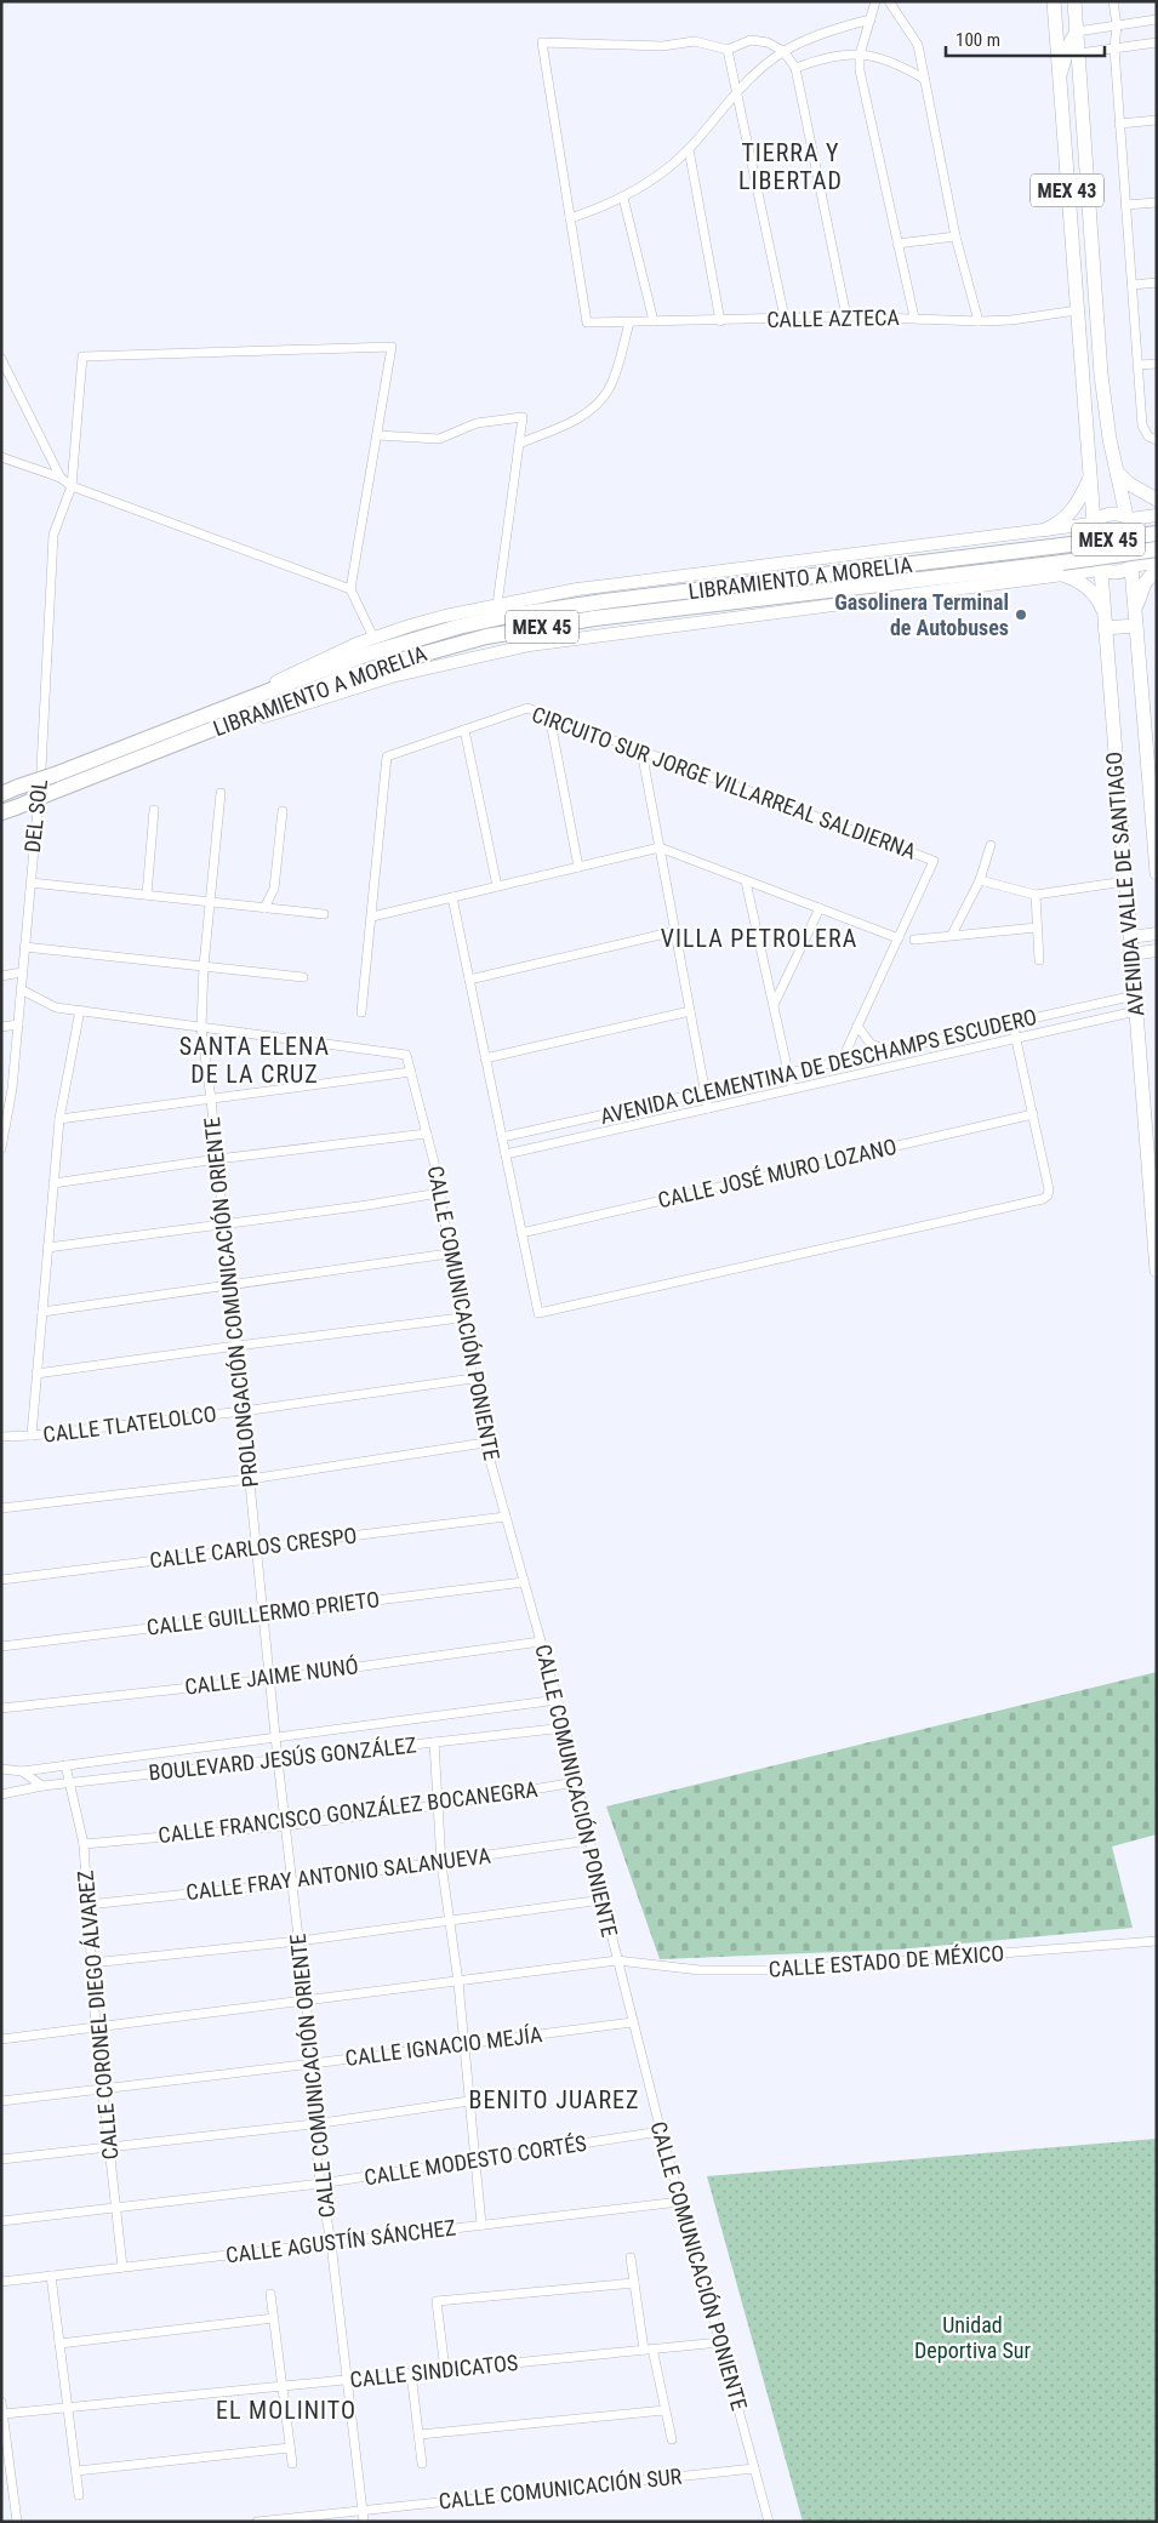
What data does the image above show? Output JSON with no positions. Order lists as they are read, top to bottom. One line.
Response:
{"streets":{"highway":["MEX 45","LIBRAMIENTO A MORELIA"],"main road":["MEX 43","AVENIDA VALLE DE SANTIAGO"],"street":["CALLE AZTECA","CIRCUITO SUR JORGE VILLARREAL SALDIERNA","DEL SOL","AVENIDA CLEMENTINA DE DESCHAMPS ESCUDERO","CALLE JOSÉ MURO LOZANO","PROLONGACIÓN COMUNICACIÓN ORIENTE","CALLE COMUNICACIÓN PONIENTE","CALLE TLATELOLCO","CALLE CARLOS CRESPO","CALLE GUILLERMO PRIETO","CALLE JAIME NUNÓ","BOULEVARD JESÚS GONZÁLEZ","CALLE FRANCISCO GONZÁLEZ BOCANEGRA","CALLE FRAY ANTONIO SALANUEVA","CALLE ESTADO DE MÉXICO","CALLE CORONEL DIEGO ÁLVAREZ","CALLE IGNACIO MEJÍA","CALLE COMUNICACIÓN ORIENTE","CALLE MODESTO CORTÉS","CALLE AGUSTÍN SÁNCHEZ","CALLE SINDICATOS","CALLE COMUNICACIÓN SUR"]},"crossings":[["MEX 43","CALLE AZTECA"],["MEX 43","AVENIDA VALLE DE SANTIAGO"],["CIRCUITO SUR JORGE VILLARREAL SALDIERNA","AVENIDA CLEMENTINA DE DESCHAMPS ESCUDERO"],["AVENIDA VALLE DE SANTIAGO","AVENIDA CLEMENTINA DE DESCHAMPS ESCUDERO"],["PROLONGACIÓN COMUNICACIÓN ORIENTE","CALLE COMUNICACIÓN PONIENTE"],["PROLONGACIÓN COMUNICACIÓN ORIENTE","CALLE TLATELOLCO"],["PROLONGACIÓN COMUNICACIÓN ORIENTE","CALLE CARLOS CRESPO"],["PROLONGACIÓN COMUNICACIÓN ORIENTE","CALLE GUILLERMO PRIETO"],["PROLONGACIÓN COMUNICACIÓN ORIENTE","CALLE JAIME NUNÓ"],["PROLONGACIÓN COMUNICACIÓN ORIENTE","BOULEVARD JESÚS GONZÁLEZ"],["PROLONGACIÓN COMUNICACIÓN ORIENTE","CALLE COMUNICACIÓN ORIENTE"],["CALLE COMUNICACIÓN PONIENTE","CALLE TLATELOLCO"],["CALLE COMUNICACIÓN PONIENTE","CALLE CARLOS CRESPO"],["CALLE COMUNICACIÓN PONIENTE","CALLE GUILLERMO PRIETO"],["CALLE COMUNICACIÓN PONIENTE","CALLE JAIME NUNÓ"],["CALLE COMUNICACIÓN PONIENTE","BOULEVARD JESÚS GONZÁLEZ"],["CALLE COMUNICACIÓN PONIENTE","CALLE FRANCISCO GONZÁLEZ BOCANEGRA"],["CALLE COMUNICACIÓN PONIENTE","CALLE FRAY ANTONIO SALANUEVA"],["CALLE COMUNICACIÓN PONIENTE","CALLE ESTADO DE MÉXICO"],["CALLE COMUNICACIÓN PONIENTE","CALLE IGNACIO MEJÍA"],["CALLE COMUNICACIÓN PONIENTE","CALLE MODESTO CORTÉS"],["CALLE COMUNICACIÓN PONIENTE","CALLE AGUSTÍN SÁNCHEZ"],["CALLE COMUNICACIÓN PONIENTE","CALLE SINDICATOS"],["CALLE COMUNICACIÓN PONIENTE","CALLE COMUNICACIÓN SUR"],["BOULEVARD JESÚS GONZÁLEZ","CALLE CORONEL DIEGO ÁLVAREZ"],["BOULEVARD JESÚS GONZÁLEZ","CALLE COMUNICACIÓN ORIENTE"],["CALLE FRANCISCO GONZÁLEZ BOCANEGRA","CALLE CORONEL DIEGO ÁLVAREZ"],["CALLE FRANCISCO GONZÁLEZ BOCANEGRA","CALLE COMUNICACIÓN ORIENTE"],["CALLE FRAY ANTONIO SALANUEVA","CALLE CORONEL DIEGO ÁLVAREZ"],["CALLE FRAY ANTONIO SALANUEVA","CALLE COMUNICACIÓN ORIENTE"],["CALLE ESTADO DE MÉXICO","CALLE CORONEL DIEGO ÁLVAREZ"],["CALLE ESTADO DE MÉXICO","CALLE COMUNICACIÓN ORIENTE"],["CALLE CORONEL DIEGO ÁLVAREZ","CALLE IGNACIO MEJÍA"],["CALLE CORONEL DIEGO ÁLVAREZ","CALLE MODESTO CORTÉS"],["CALLE CORONEL DIEGO ÁLVAREZ","CALLE AGUSTÍN SÁNCHEZ"],["CALLE IGNACIO MEJÍA","CALLE COMUNICACIÓN ORIENTE"],["CALLE COMUNICACIÓN ORIENTE","CALLE MODESTO CORTÉS"],["CALLE COMUNICACIÓN ORIENTE","CALLE AGUSTÍN SÁNCHEZ"],["CALLE COMUNICACIÓN ORIENTE","CALLE SINDICATOS"],["CALLE COMUNICACIÓN ORIENTE","CALLE COMUNICACIÓN SUR"]],"districts":["TIERRA Y LIBERTAD","VILLA PETROLERA","SANTA ELENA DE LA CRUZ","BENITO JUAREZ","EL MOLINITO"],"parks":["Unidad Deportiva Sur"],"places":["Gasolinera Terminal de Autobuses"],"scale_bar":"100 m"}
